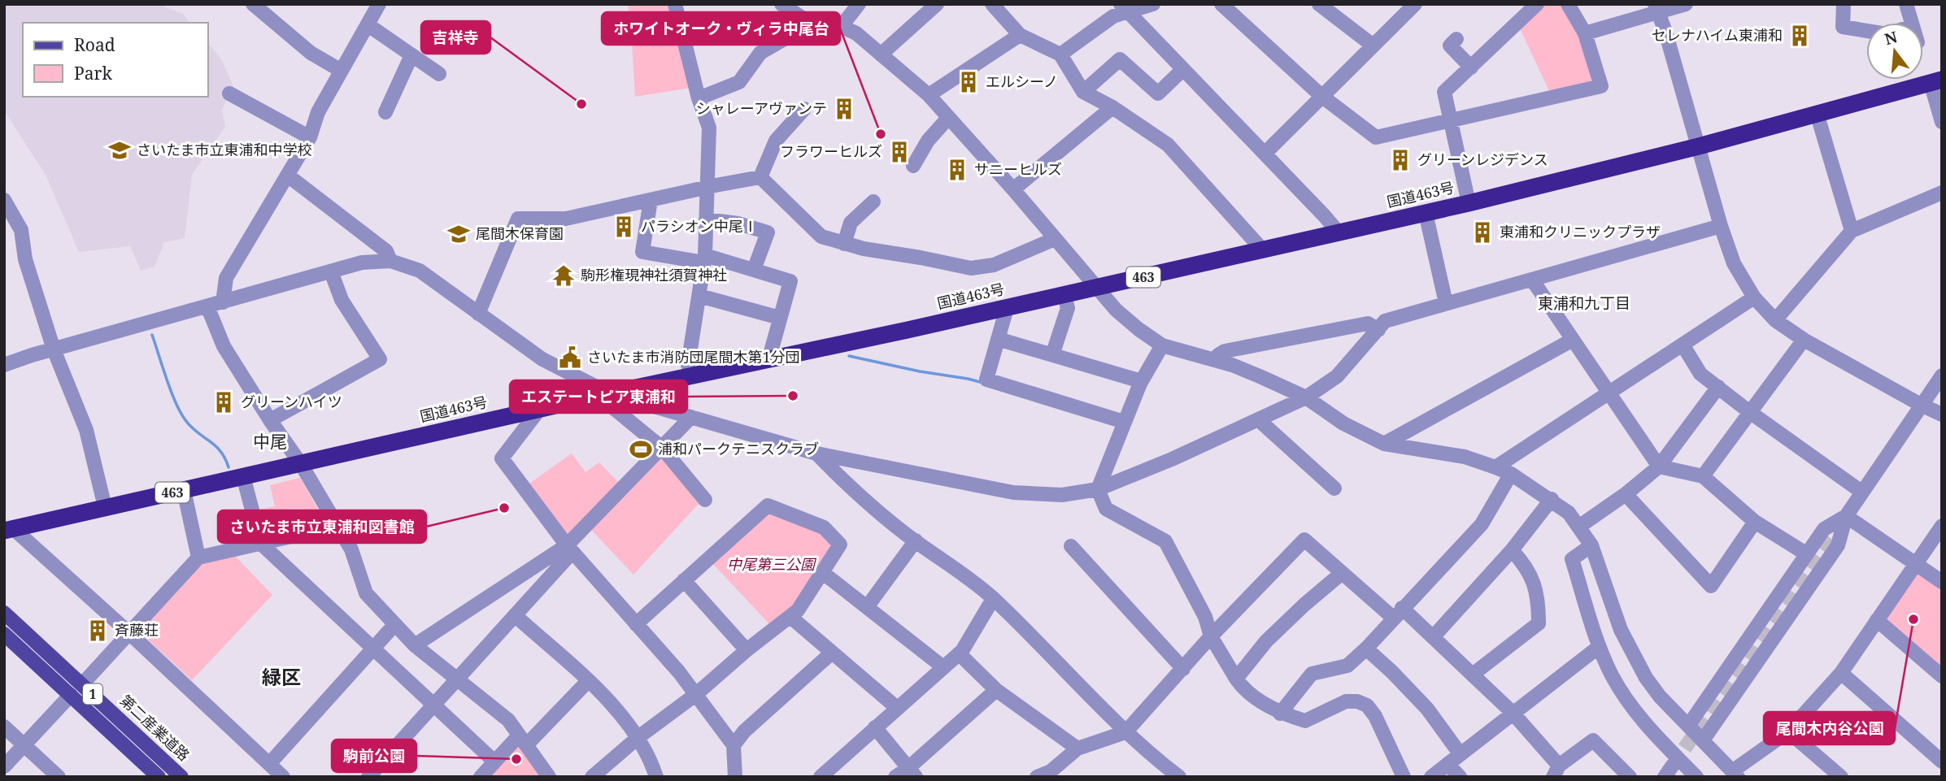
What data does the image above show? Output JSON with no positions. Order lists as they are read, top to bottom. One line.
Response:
{"streets":{"highway":["国道463号","463"],"main road":["1","第二産業道路"]},"districts":["東浦和九丁目","中尾","緑区"],"parks":["中尾第三公園"],"places":{"building":["セレナハイム東浦和","エルシーノ","シャレーアヴァンテ","フラワーヒルズ","グリーンレジデンス","サニーヒルズ","パラシオン中尾Ⅰ","東浦和クリニックプラザ","グリーンハイツ","斉藤荘"],"other":["吉祥寺","ホワイトオーク・ヴィラ中尾台","エステートピア東浦和","さいたま市立東浦和図書館","尾間木内谷公園","駒前公園"],"school or university":["さいたま市立東浦和中学校","尾間木保育園"],"temple":["駒形権現神社須賀神社"],"public building":["さいたま市消防団尾間木第1分団"],"sports":["浦和パークテニスクラブ"]},"legend":["Road","Park"],"north":"top"}
